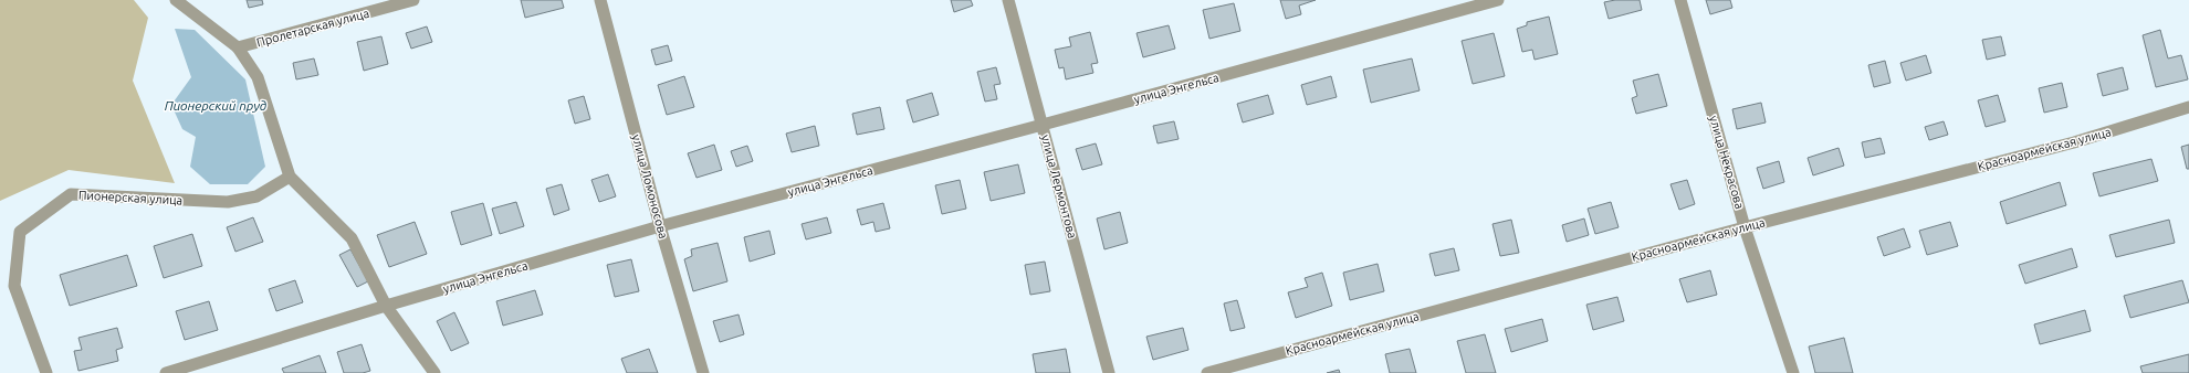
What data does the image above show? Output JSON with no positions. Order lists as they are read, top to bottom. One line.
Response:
{"streets":{"street":["Пролетарская улица","улица Энгельса","Красноармейская улица","улица Некрасова","улица Ломоносова","улица Лермонтова","Пионерская улица"]},"crossings":[["улица Энгельса","улица Ломоносова"],["улица Энгельса","улица Лермонтова"],["Красноармейская улица","улица Некрасова"]],"water":["Пионерский пруд"]}
